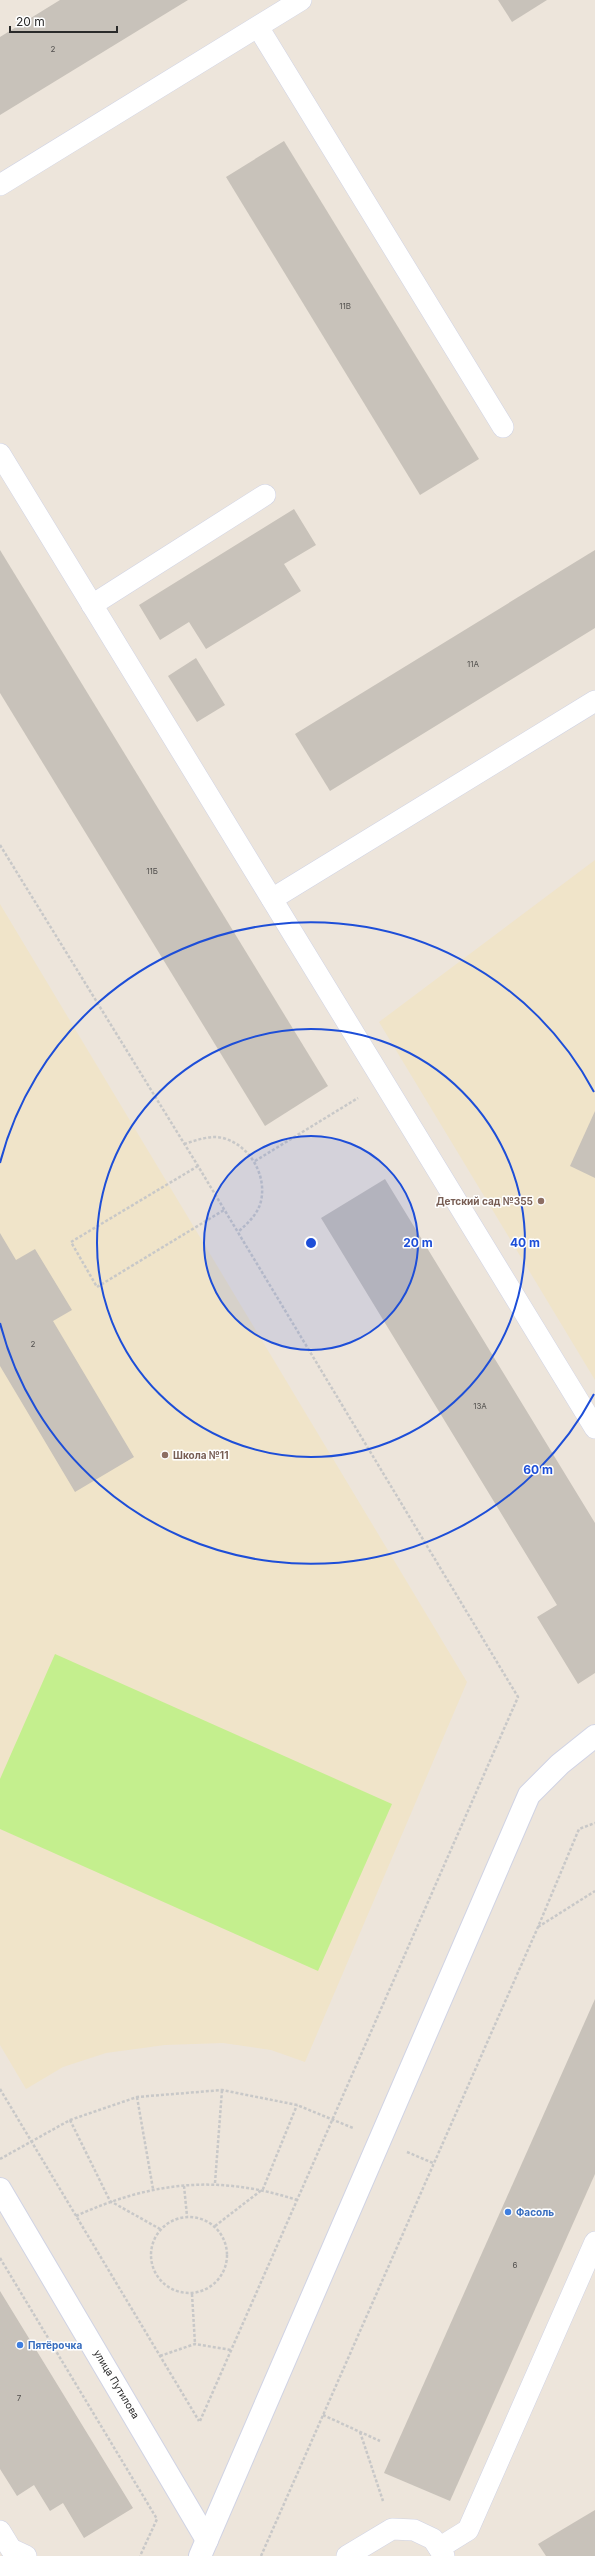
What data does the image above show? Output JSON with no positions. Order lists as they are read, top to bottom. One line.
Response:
{"streets":{"street":["улица Путилова"]},"places":["Детский сад №355","Школа №11","Фасоль","Пятёрочка"],"house_numbers":["2","11В","11А","11Б","2","13А","6","7"],"scale_bar":"20 m","rings":["20 m","40 m","60 m"]}
